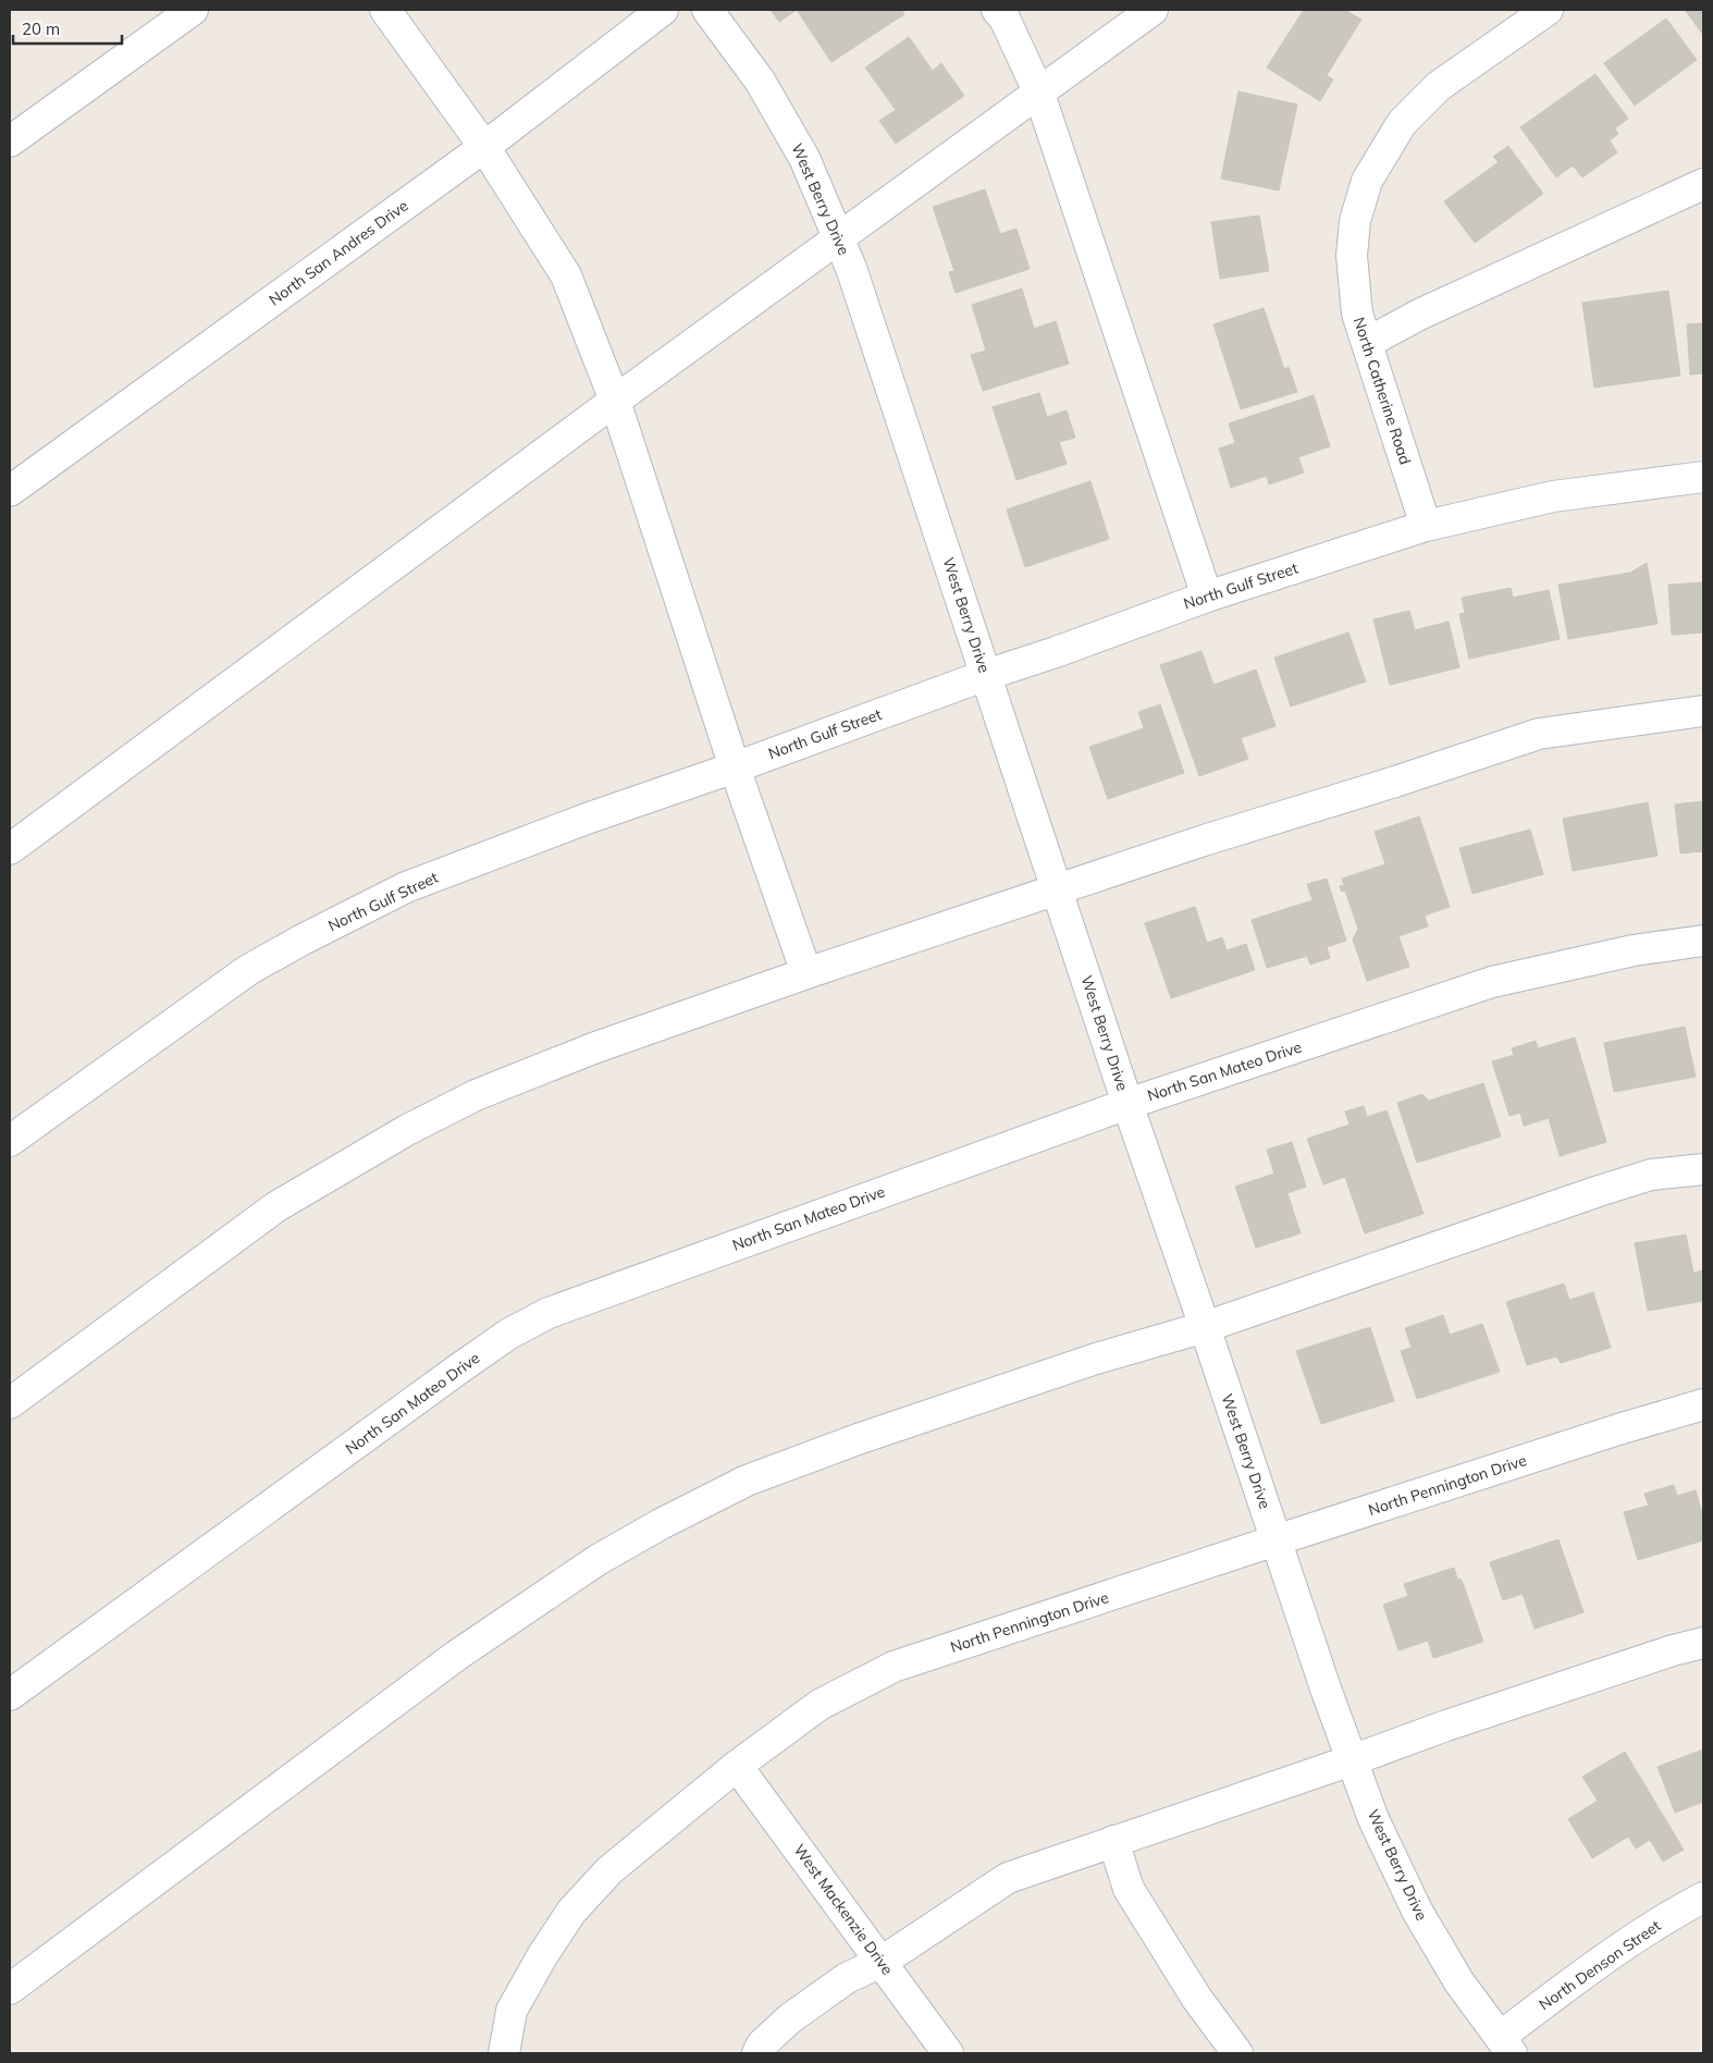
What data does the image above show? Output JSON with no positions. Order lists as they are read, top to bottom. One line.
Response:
{"streets":{"street":["West Berry Drive","North San Andres Drive","North Catherine Road","North Gulf Street","North San Mateo Drive","North Pennington Drive","West Mackenzie Drive","North Denson Street"]},"crossings":[["West Berry Drive","North Gulf Street"],["West Berry Drive","North San Mateo Drive"],["West Berry Drive","North Pennington Drive"],["West Berry Drive","North Denson Street"],["North Catherine Road","North Gulf Street"],["North Pennington Drive","West Mackenzie Drive"]],"scale_bar":"20 m"}
